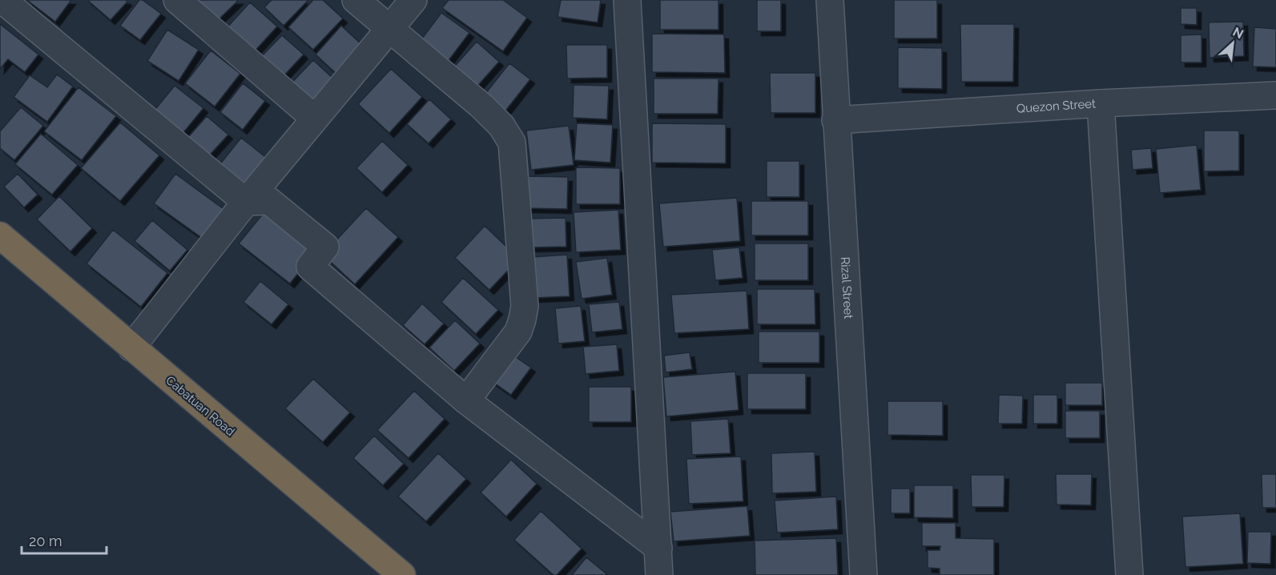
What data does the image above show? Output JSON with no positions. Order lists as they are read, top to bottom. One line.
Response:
{"streets":{"highway":["Cabatuan Road"],"street":["Quezon Street","Rizal Street"]},"crossings":[["Quezon Street","Rizal Street"]],"scale_bar":"20 m","north":"top right"}
